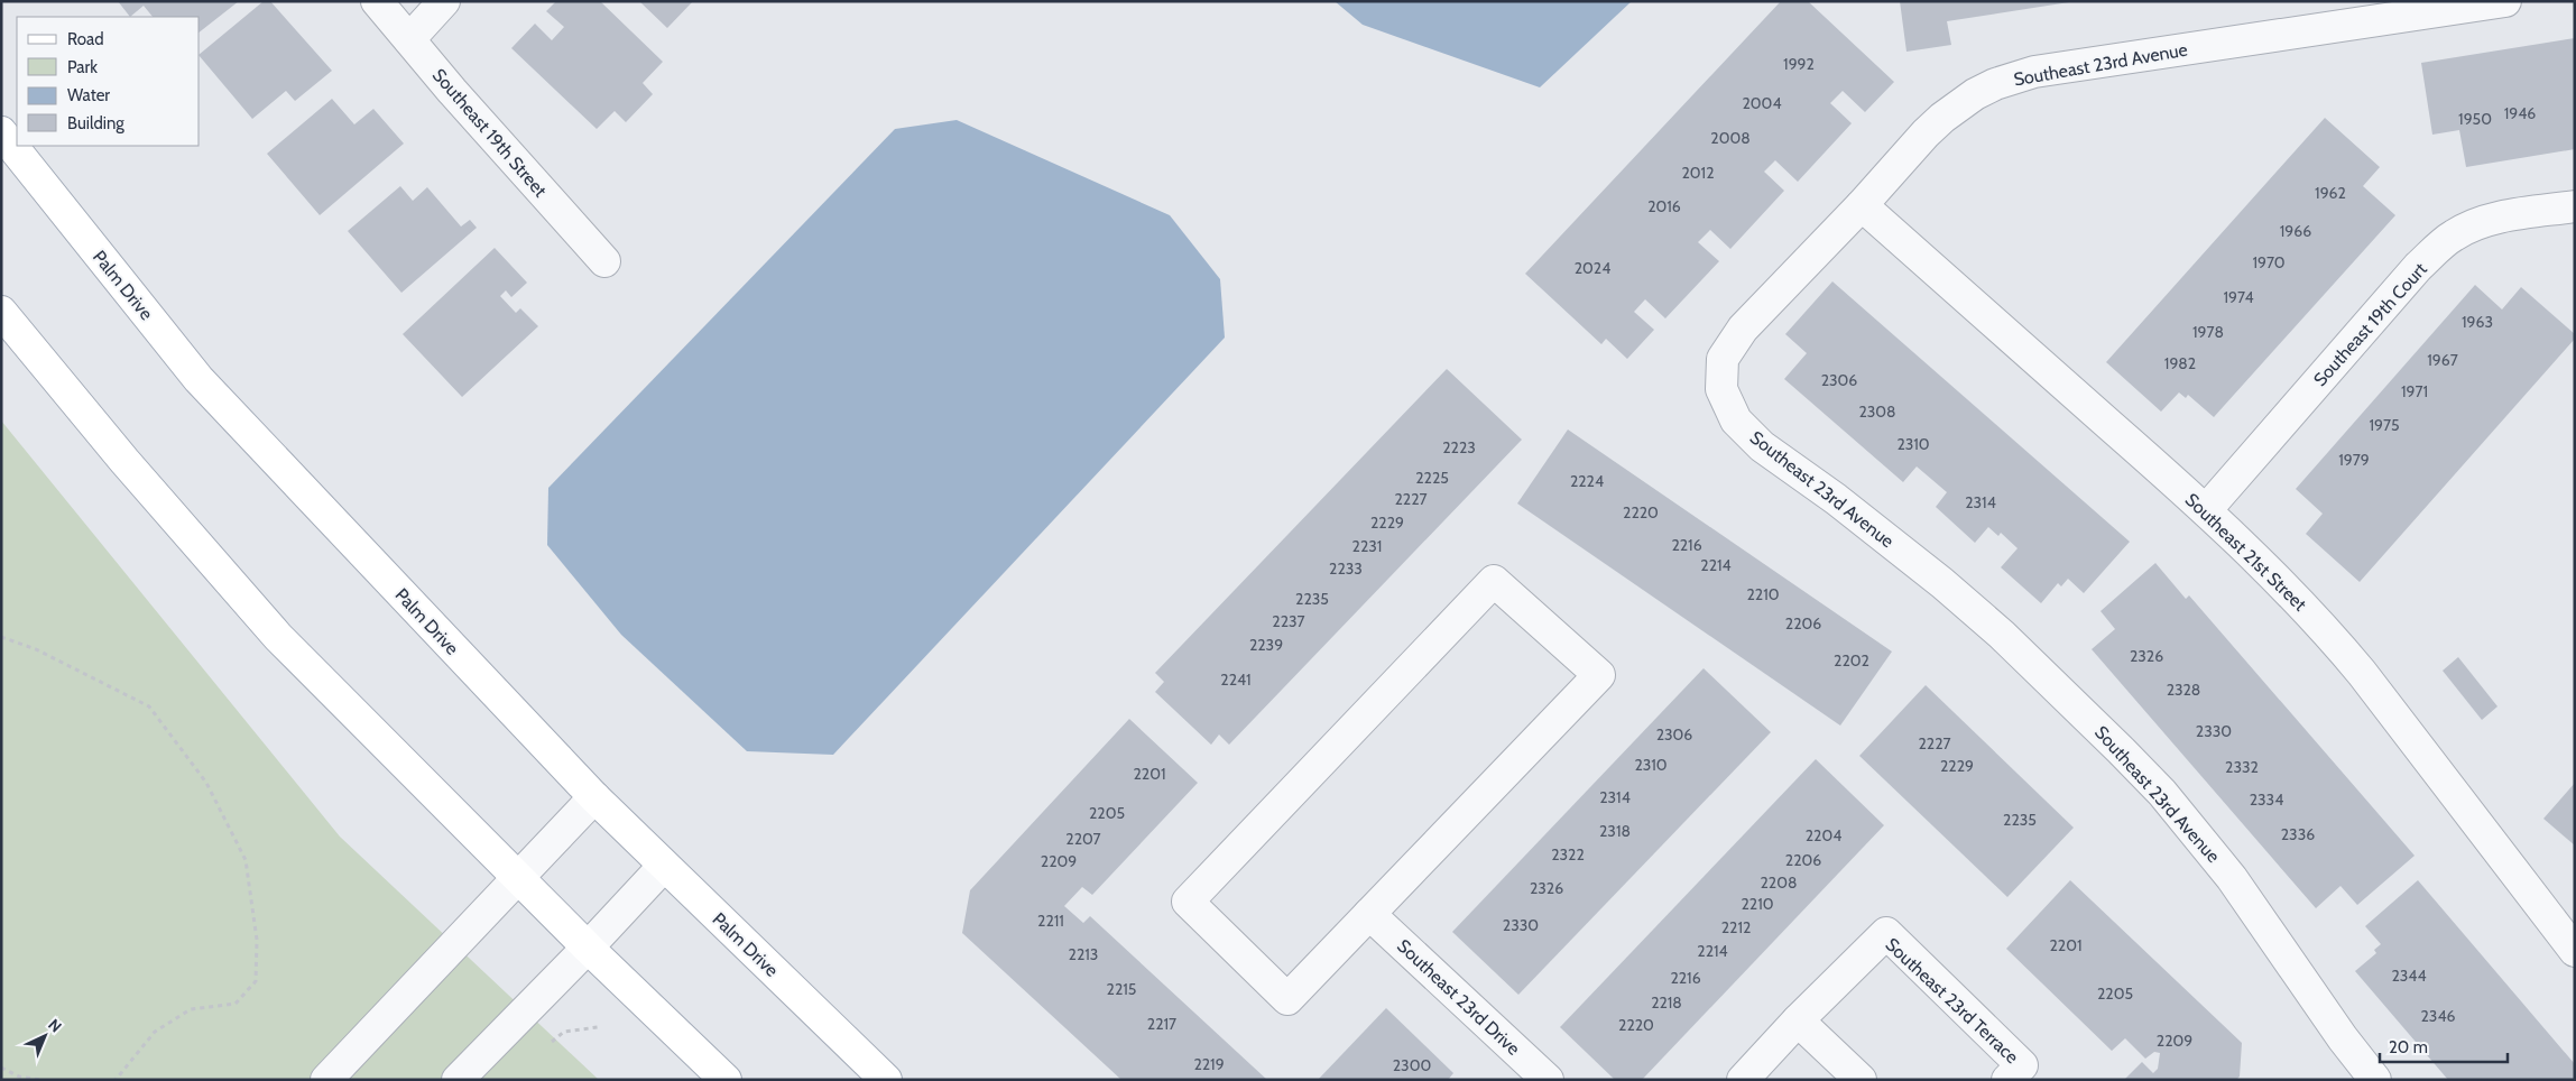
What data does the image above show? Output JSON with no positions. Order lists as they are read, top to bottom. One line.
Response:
{"streets":{"main road":["Palm Drive"],"street":["Southeast 23rd Avenue","Southeast 19th Street","Southeast 19th Court","Southeast 21st Street","Southeast 23rd Drive","Southeast 23rd Terrace"]},"crossings":[["Southeast 23rd Avenue","Southeast 21st Street"],["Southeast 19th Court","Southeast 21st Street"]],"house_numbers":["1992","2004","1946","1950","2008","2012","1962","2016","1966","1970","2024","1974","1963","1978","1967","1982","2306","1971","2308","1975","2310","2223","1979","2225","2224","2227","2314","2220","2229","2216","2231","2214","2233","2210","2235","2237","2206","2239","2326","2202","2241","2328","2330","2306","2227","2310","2229","2332","2201","2314","2334","2205","2235","2318","2336","2204","2207","2322","2206","2209","2208","2326","2210","2211","2330","2212","2201","2214","2213","2344","2216","2215","2205","2218","2346","2217","2220","2209","2219","2300"],"legend":["Road","Park","Water","Building"],"scale_bar":"20 m","north":"top right"}
